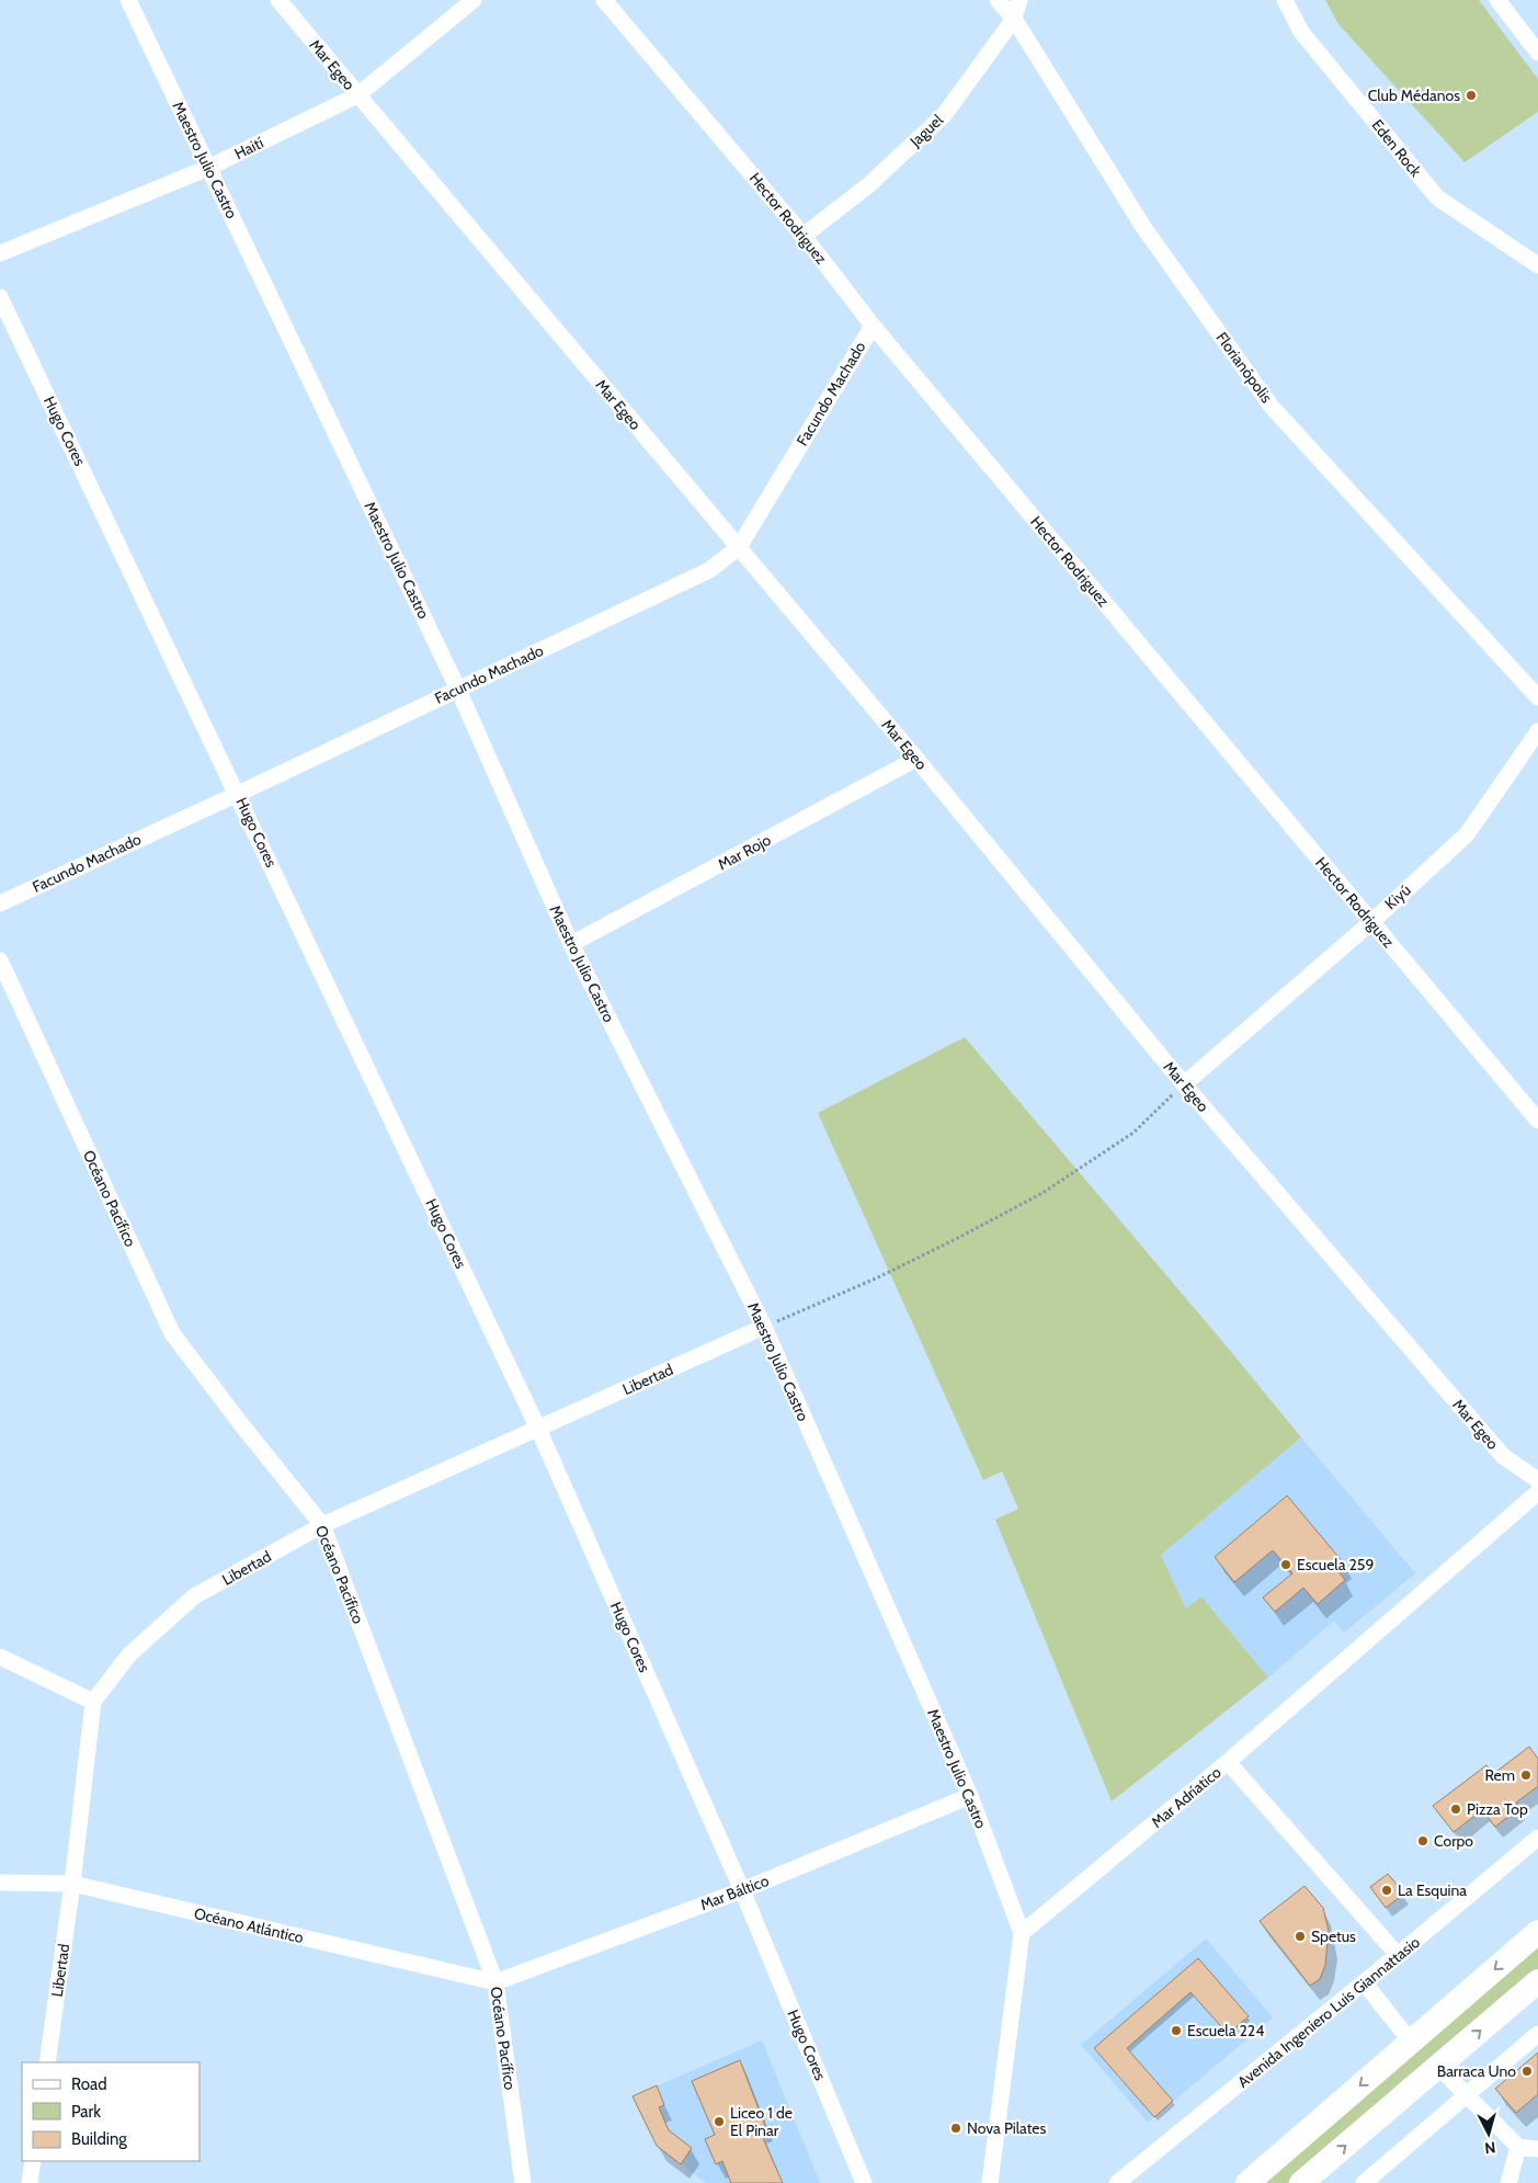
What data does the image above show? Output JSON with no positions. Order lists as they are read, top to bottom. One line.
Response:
{"streets":{"street":["Mar Egeo","Jaguel","Haití","Eden Rock","Maestro Julio Castro","Hector Rodriguez","Florianópolis","Facundo Machado","Hugo Cores","Mar Rojo","Kiyú","Océano Pacífico","Libertad","Mar Adríatico","Mar Báltico","Océano Atlántico","Avenida Ingeniero Luis Giannattasio"]},"crossings":[["Mar Egeo","Haití"],["Mar Egeo","Facundo Machado"],["Mar Egeo","Mar Rojo"],["Mar Egeo","Kiyú"],["Jaguel","Hector Rodriguez"],["Jaguel","Florianópolis"],["Haití","Maestro Julio Castro"],["Maestro Julio Castro","Facundo Machado"],["Maestro Julio Castro","Mar Rojo"],["Maestro Julio Castro","Libertad"],["Maestro Julio Castro","Mar Adríatico"],["Maestro Julio Castro","Mar Báltico"],["Hector Rodriguez","Facundo Machado"],["Hector Rodriguez","Kiyú"],["Facundo Machado","Hugo Cores"],["Hugo Cores","Libertad"],["Hugo Cores","Mar Báltico"],["Océano Pacífico","Libertad"],["Océano Pacífico","Mar Báltico"],["Océano Pacífico","Océano Atlántico"],["Libertad","Océano Atlántico"],["Mar Báltico","Océano Atlántico"]],"places":["Club Médanos","Escuela 259","Rem","Pizza Top","Corpo","La Esquina","Spetus","Escuela 224","Barraca Uno","Liceo 1 de El Pinar","Nova Pilates"],"legend":["Road","Park","Building"],"north":"bottom"}
